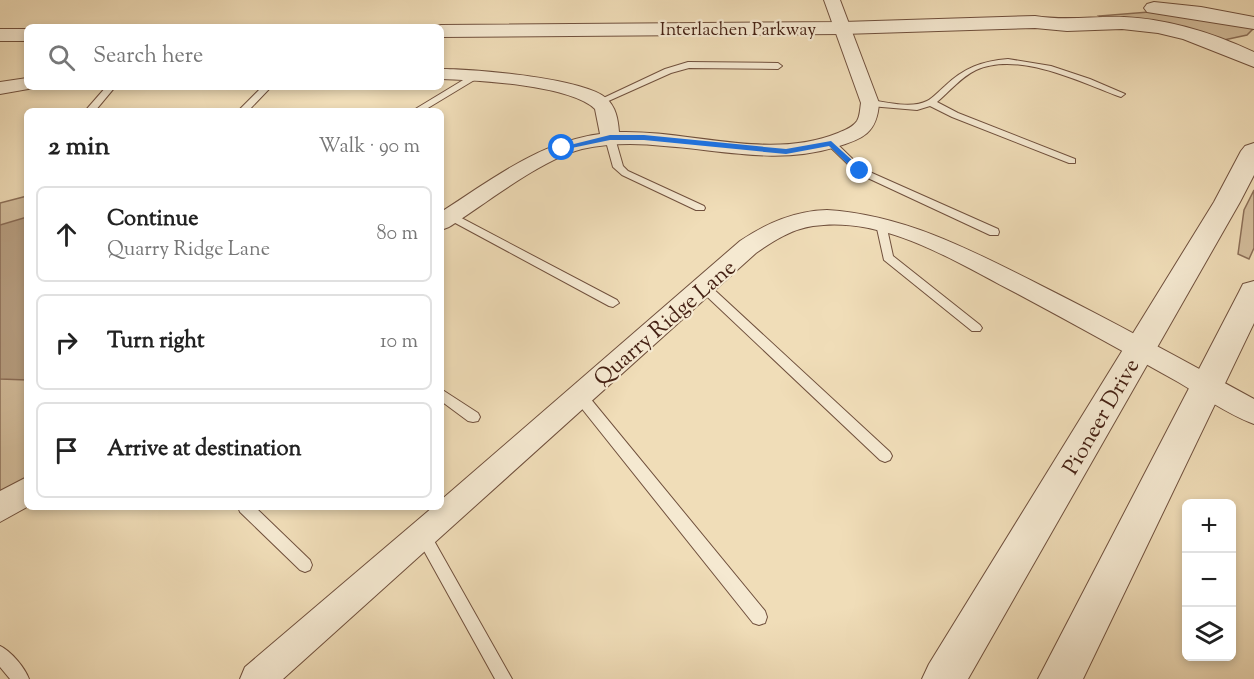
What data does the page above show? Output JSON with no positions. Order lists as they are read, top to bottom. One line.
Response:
{"streets":{"street":["Interlachen Parkway","Quarry Ridge Lane","Pioneer Drive"]},"crossings":[["Quarry Ridge Lane","Pioneer Drive"]],"page":{"search":"Search here","heading":["2 min","Walk · 90 m"],"list":[["Continue","Quarry Ridge Lane","80 m"],["Turn right","10 m"],"Arrive at destination"],"map_buttons":["+","−"]}}
